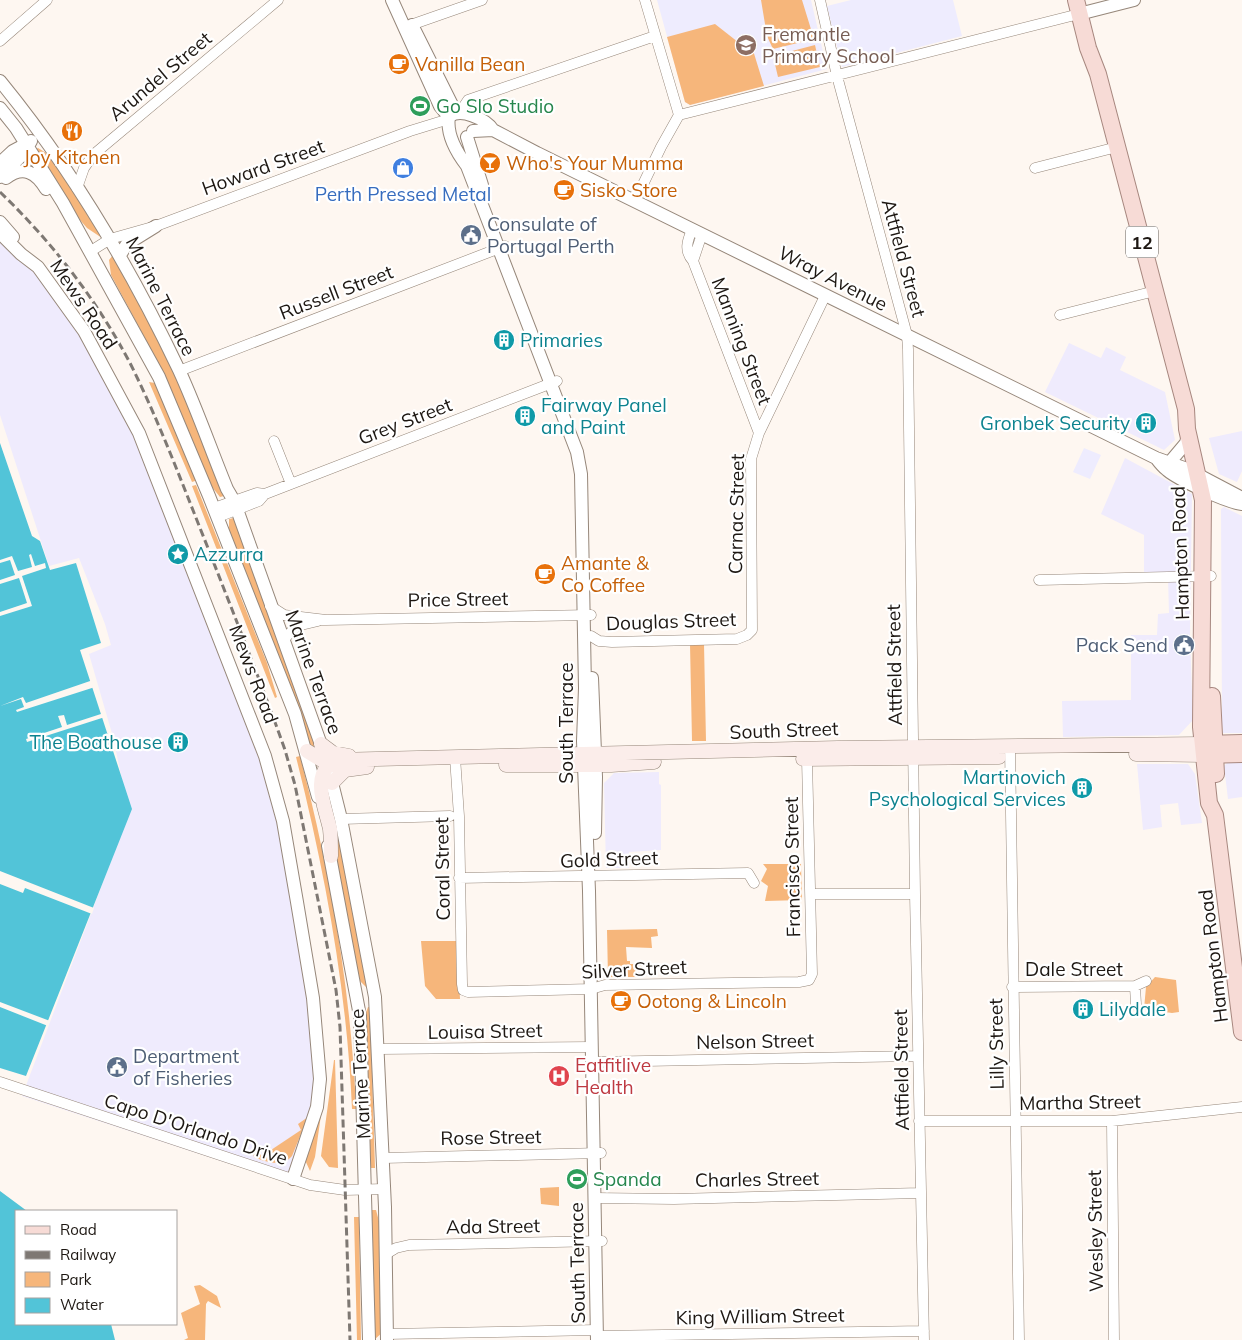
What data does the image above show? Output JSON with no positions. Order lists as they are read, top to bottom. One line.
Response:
{"streets":{"main road":["12","Hampton Road","South Street"],"street":["Arundel Street","Howard Street","Attfield Street","Wray Avenue","Russell Street","Marine Terrace","Mews Road","Manning Street","Grey Street","Carnac Street","Price Street","Douglas Street","South Terrace","Gold Street","Francisco Street","Coral Street","Silver Street","Dale Street","Louisa Street","Nelson Street","Lilly Street","Martha Street","Capo D'Orlando Drive","Rose Street","Charles Street","Ada Street","Wesley Street","King William Street"]},"crossings":[["Arundel Street","Marine Terrace"],["Howard Street","Wray Avenue"],["Howard Street","Marine Terrace"],["Howard Street","South Terrace"],["Attfield Street","Wray Avenue"],["Attfield Street","South Street"],["Attfield Street","Nelson Street"],["Attfield Street","Martha Street"],["Attfield Street","Charles Street"],["Attfield Street","King William Street"],["Wray Avenue","Manning Street"],["Wray Avenue","Carnac Street"],["Wray Avenue","Hampton Road"],["Wray Avenue","South Terrace"],["Russell Street","Marine Terrace"],["Russell Street","South Terrace"],["Marine Terrace","Grey Street"],["Marine Terrace","Price Street"],["Marine Terrace","South Street"],["Marine Terrace","Louisa Street"],["Marine Terrace","Capo D'Orlando Drive"],["Marine Terrace","Rose Street"],["Marine Terrace","Ada Street"],["Marine Terrace","King William Street"],["Mews Road","Capo D'Orlando Drive"],["Manning Street","Carnac Street"],["Grey Street","South Terrace"],["Carnac Street","Douglas Street"],["Hampton Road","South Street"],["Price Street","South Terrace"],["Douglas Street","South Terrace"],["South Terrace","South Street"],["South Terrace","Gold Street"],["South Terrace","Silver Street"],["South Terrace","Louisa Street"],["South Terrace","Nelson Street"],["South Terrace","Rose Street"],["South Terrace","Charles Street"],["South Terrace","Ada Street"],["South Terrace","King William Street"],["South Street","Francisco Street"],["South Street","Coral Street"],["South Street","Lilly Street"],["Gold Street","Coral Street"],["Francisco Street","Silver Street"],["Coral Street","Silver Street"],["Dale Street","Lilly Street"],["Lilly Street","Martha Street"],["Martha Street","Wesley Street"]],"places":{"school or university":["Fremantle Primary School"],"cafe":["Vanilla Bean","Sisko Store","Amante & Co Coffee","Ootong & Lincoln"],"sports":["Go Slo Studio","Spanda"],"restaurant":["Joy Kitchen"],"bar":["Who's Your Mumma"],"shop":["Perth Pressed Metal"],"public building":["Consulate of Portugal Perth","Pack Send","Department of Fisheries"],"building":["Primaries","Fairway Panel and Paint","Gronbek Security","The Boathouse","Martinovich Psychological Services","Lilydale"],"place":["Azzurra"],"hospital":["Eatfitlive Health"]},"legend":["Road","Railway","Park","Water"]}
